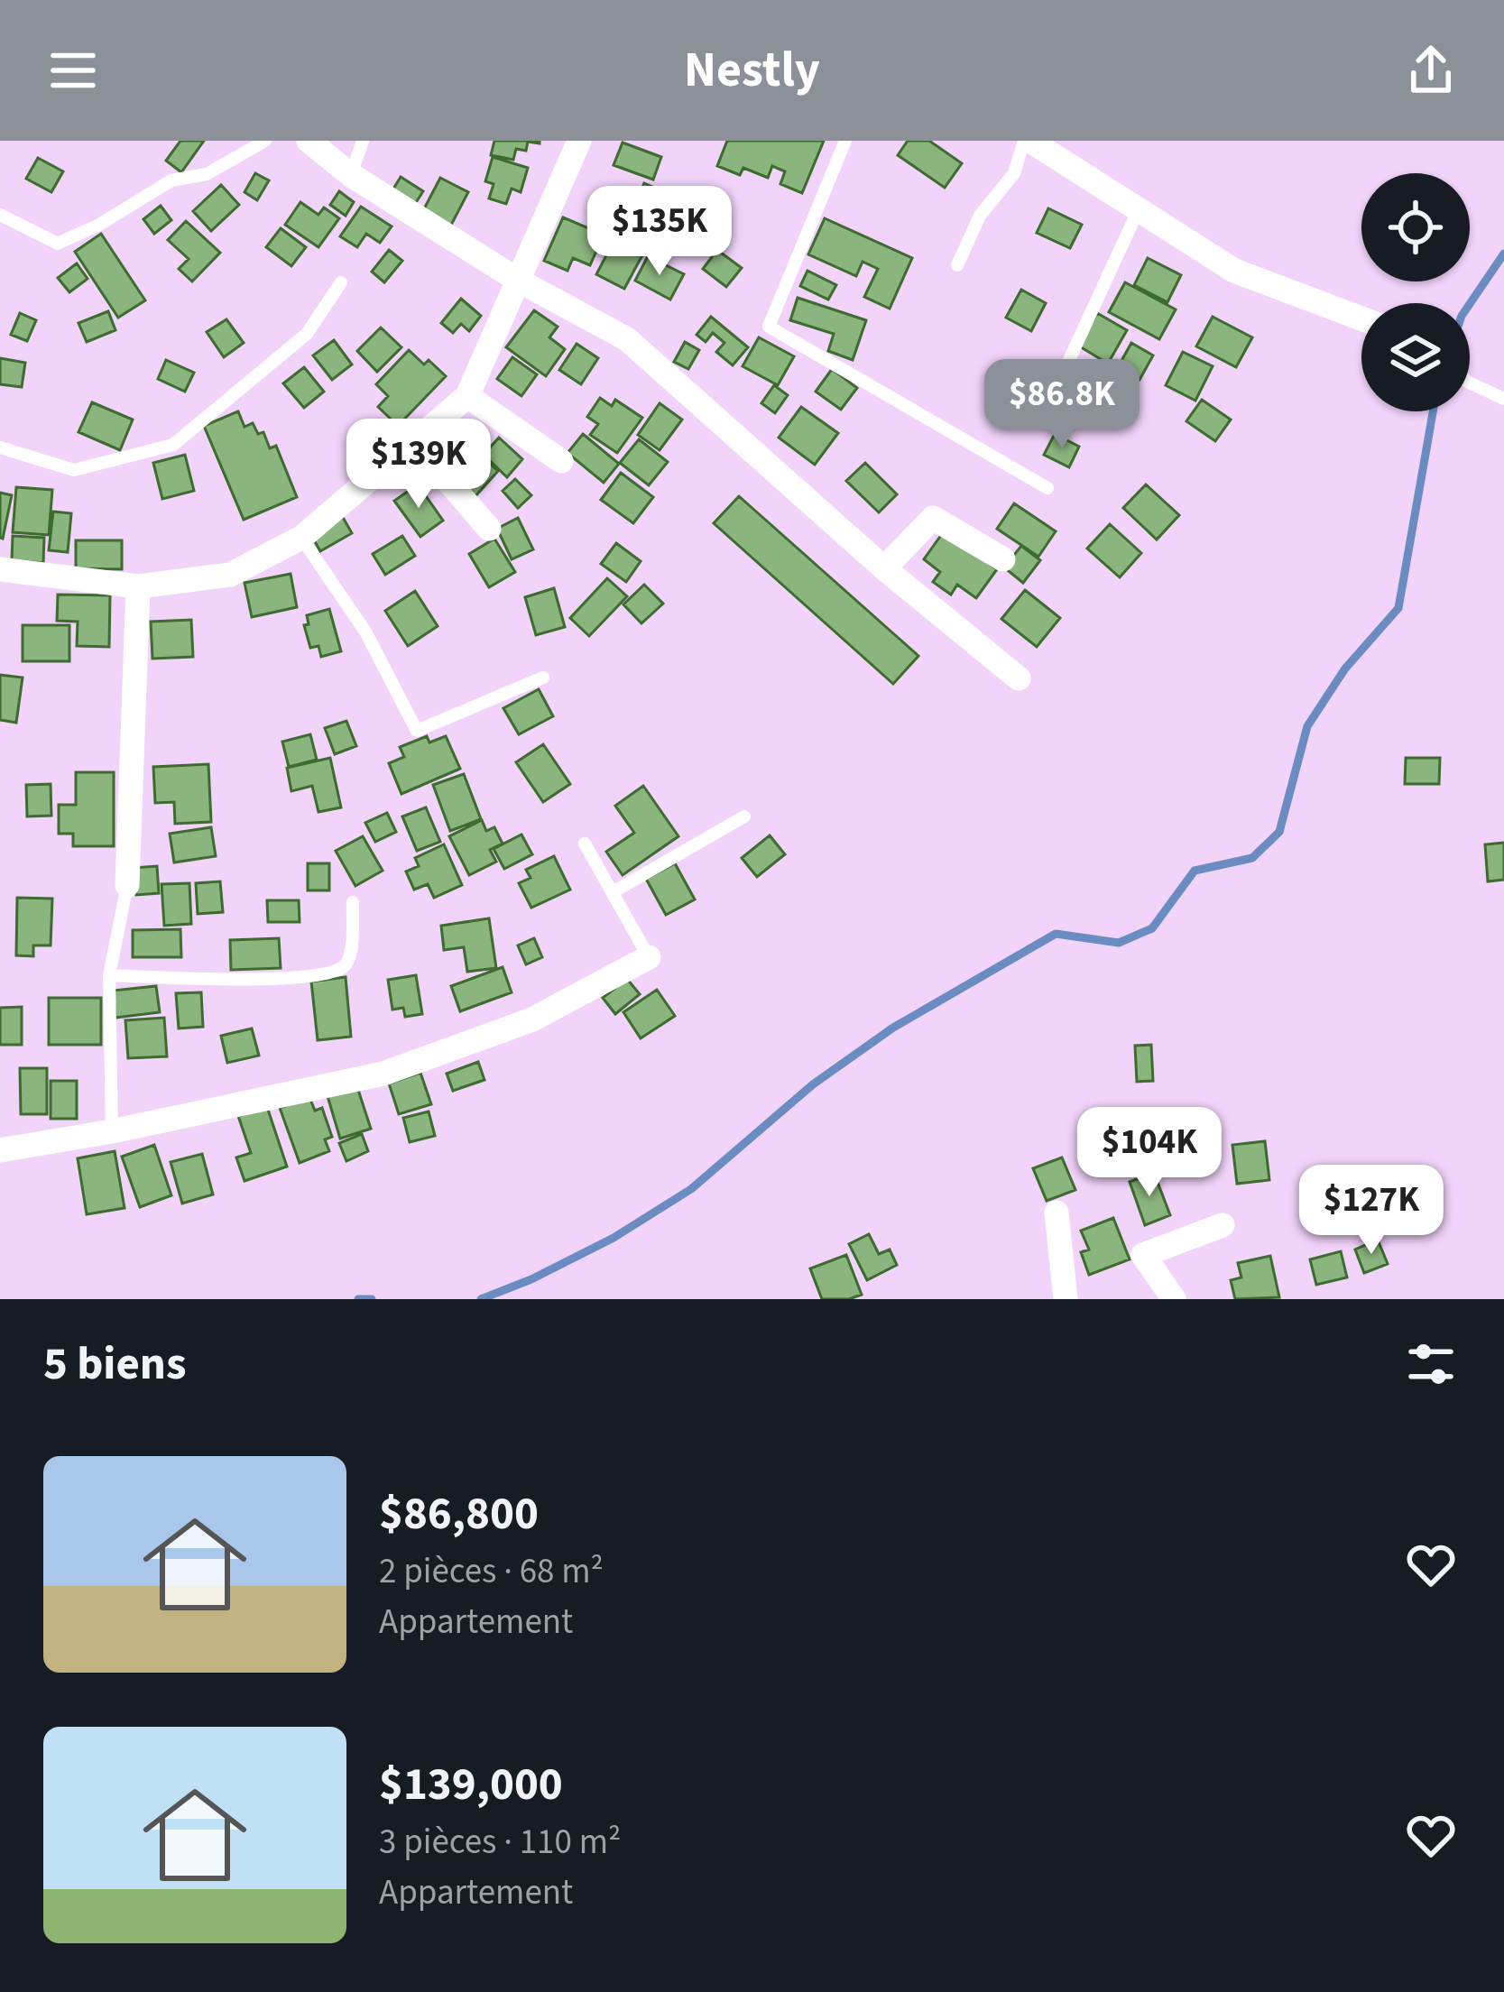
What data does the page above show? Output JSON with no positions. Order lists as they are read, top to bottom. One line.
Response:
{"page":{"header":"Nestly","price":["$135K","$86.8K","$139K","$104K","$127K"],"heading":"5 biens","list":[{"name":"$86,800","note":"2 pièces · 68 m² · Appartement"},{"name":"$139,000","note":"3 pièces · 110 m² · Appartement"}]}}
